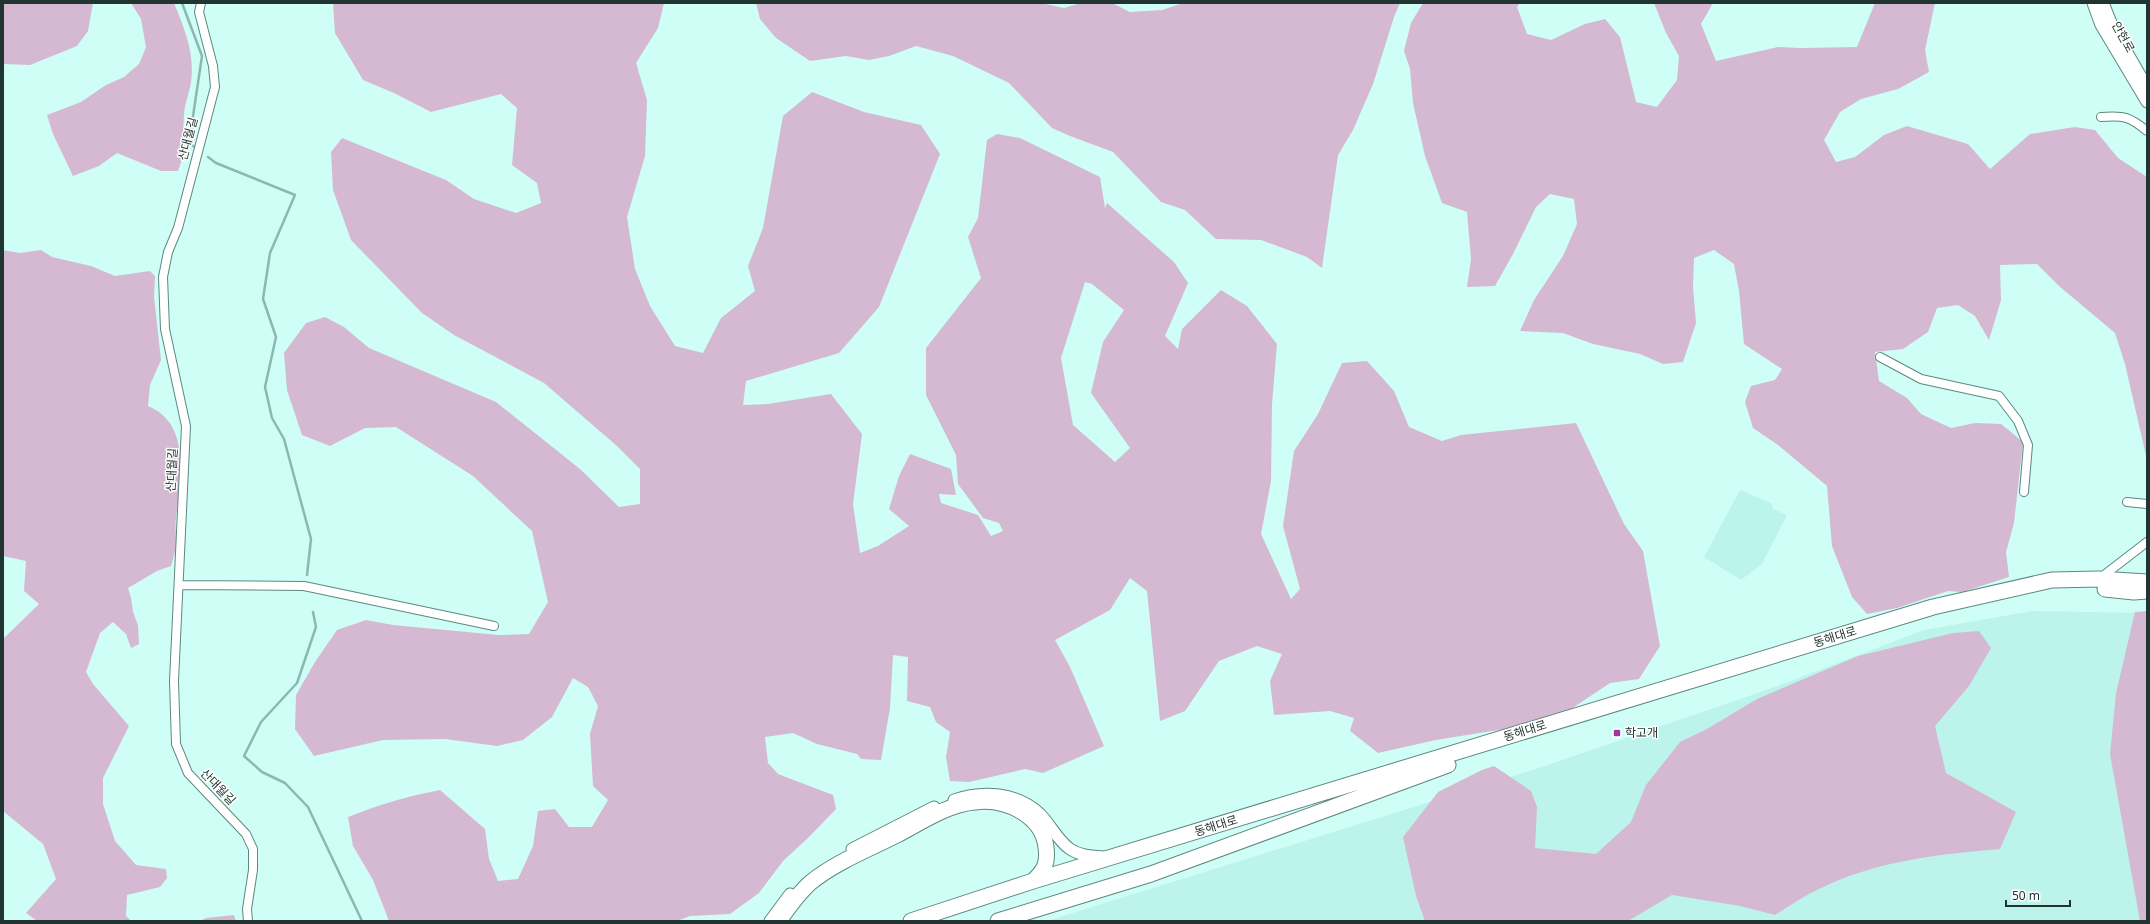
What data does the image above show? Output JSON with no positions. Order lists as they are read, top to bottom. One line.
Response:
{"streets":{"highway":["동해대로"],"street":["안현로","산대월길"]},"places":{"transit":["학고개"]},"scale_bar":"50 m"}
